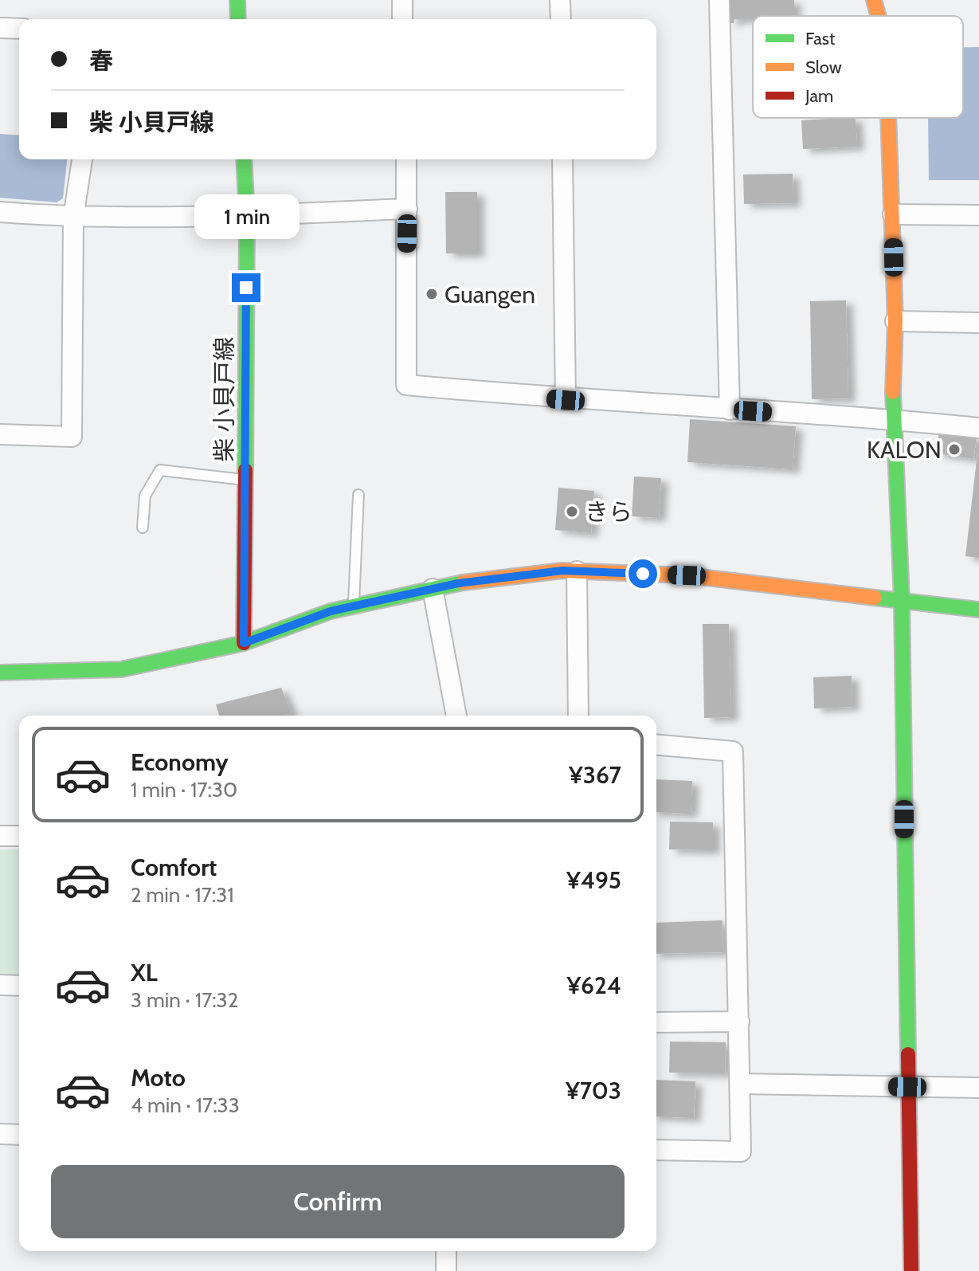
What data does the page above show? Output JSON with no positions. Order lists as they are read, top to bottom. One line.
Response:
{"streets":{"street":["柴 小貝戸線"]},"places":["Guangen","KALON","きら"],"legend":["Fast","Slow","Jam"],"page":{"banner":["春","柴 小貝戸線"],"bubble":"1 min","list":[{"name":"Economy","note":"1 min · 17:30","value":"¥367"},{"name":"Comfort","note":"2 min · 17:31","value":"¥495"},{"name":"XL","note":"3 min · 17:32","value":"¥624"},{"name":"Moto","note":"4 min · 17:33","value":"¥703"}],"buttons":"Confirm"}}
